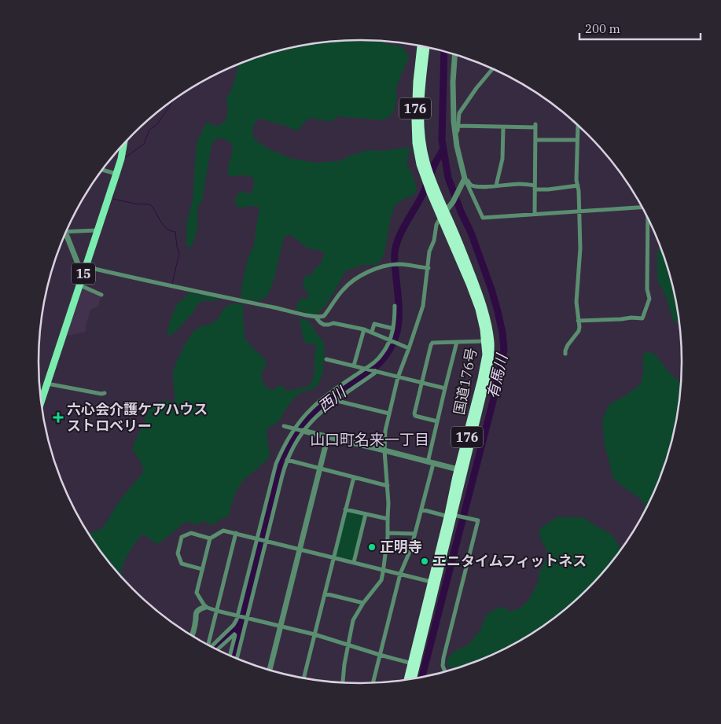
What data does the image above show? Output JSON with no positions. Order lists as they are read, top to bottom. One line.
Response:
{"streets":{"highway":["176","国道176号"],"main road":["15"]},"districts":["山口町名来一丁目"],"water":["有馬川","西川"],"places":{"health":["六心会介護ケアハウス ストロベリー"],"other":["正明寺","エニタイムフィットネス"]},"scale_bar":"200 m"}
